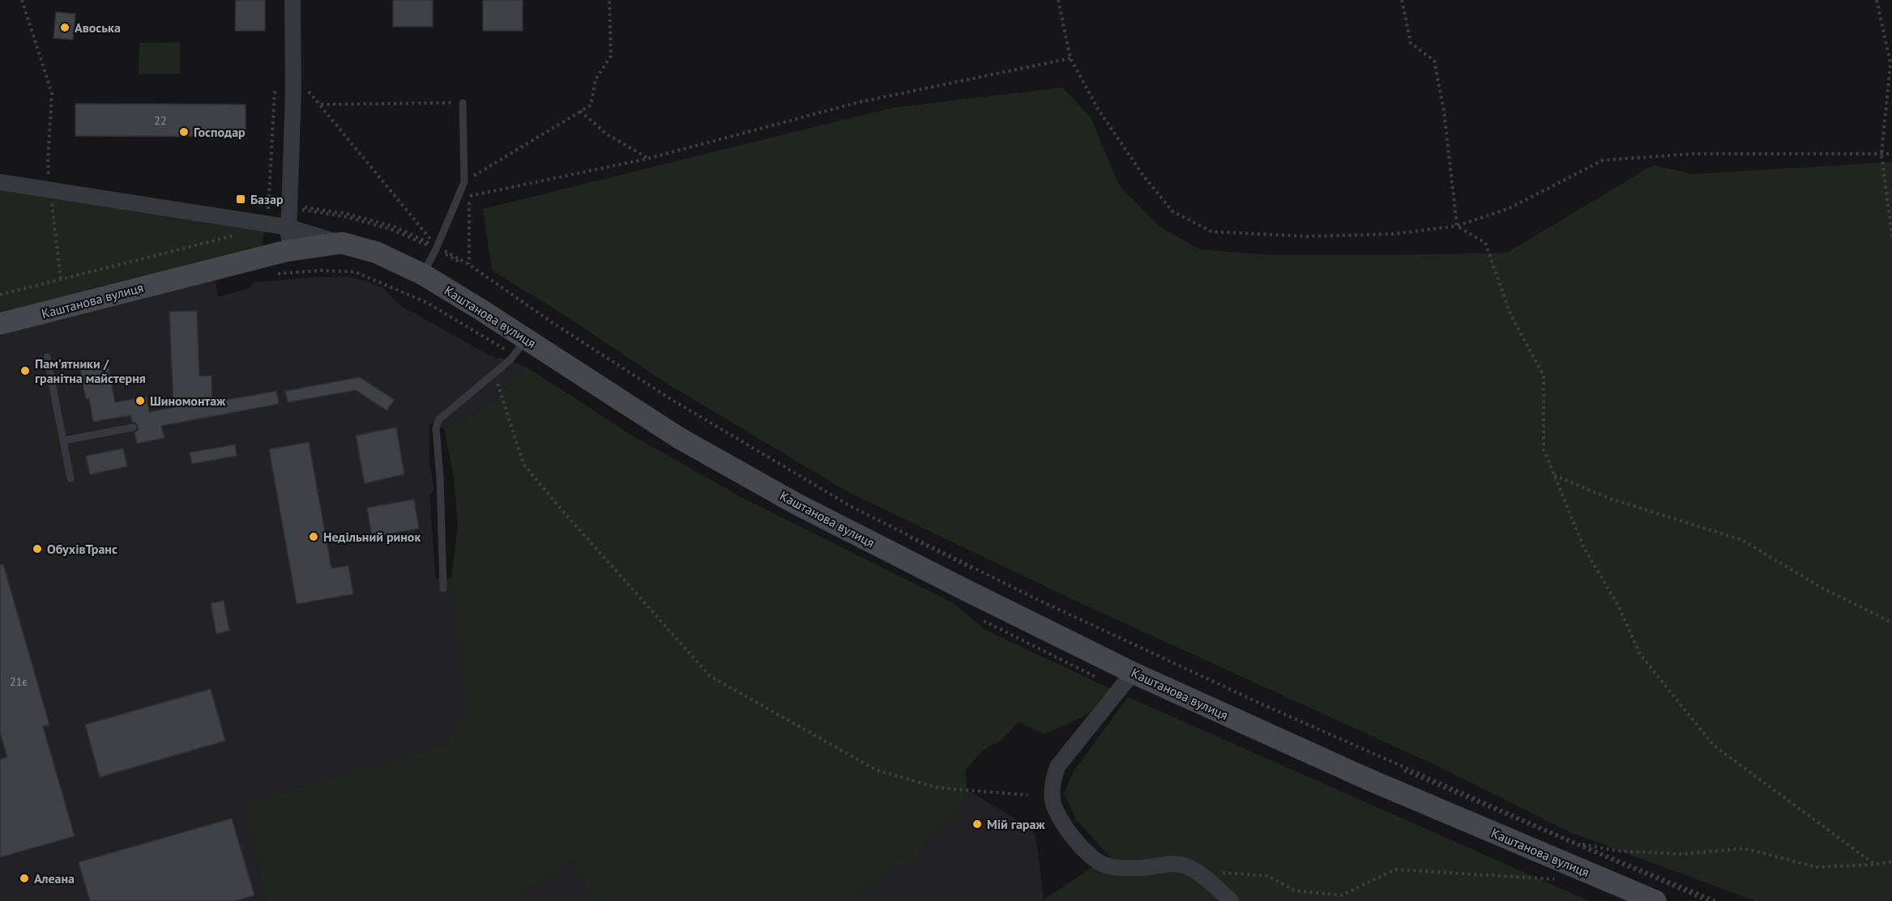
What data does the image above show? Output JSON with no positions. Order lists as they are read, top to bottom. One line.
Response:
{"streets":{"main road":["Каштанова вулиця"]},"places":{"other":["Авоська","Господар","Пам'ятники / гранітна майстерня","Шиномонтаж","Недільний ринок","ОбухівТранс","Мій гараж","Алеана"],"transit":["Базар"]},"house_numbers":["22","21є"]}
